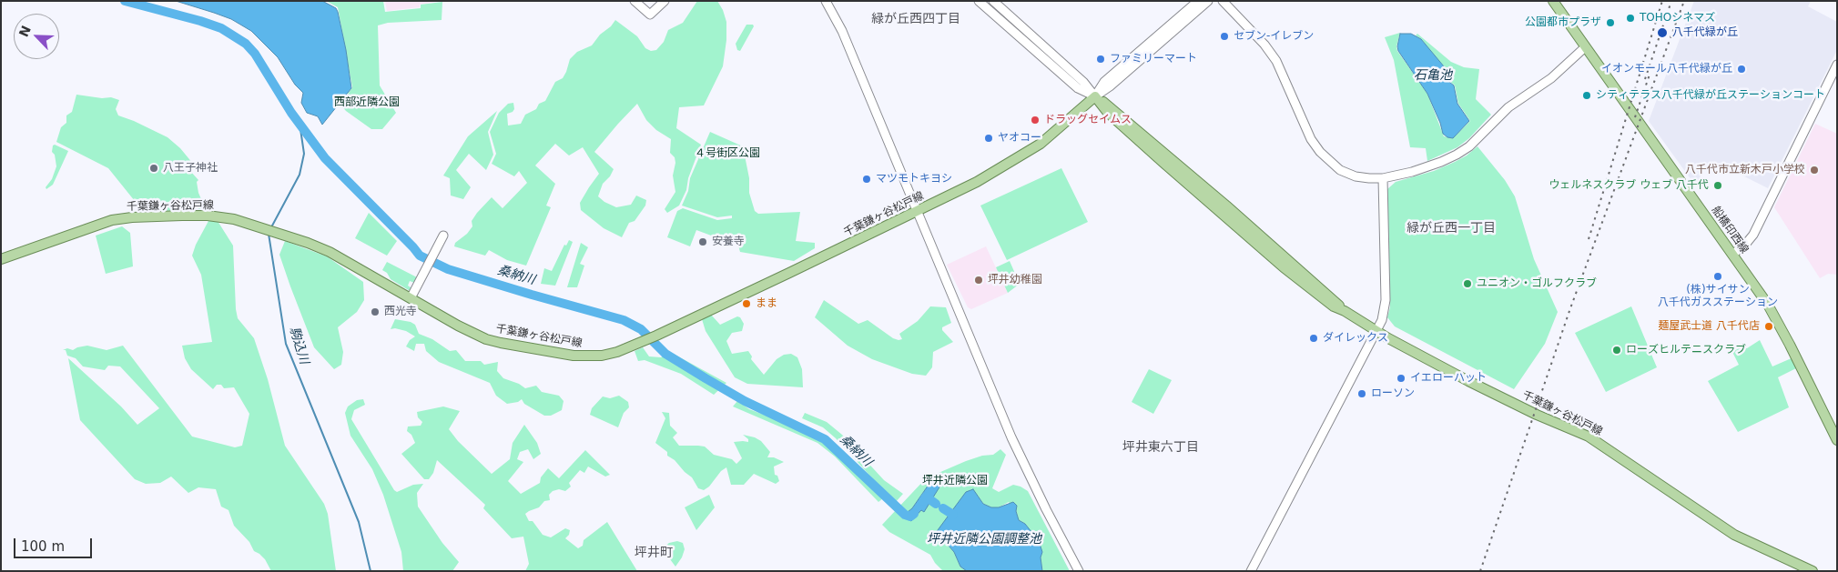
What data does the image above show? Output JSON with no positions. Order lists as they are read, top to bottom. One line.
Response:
{"streets":{"main road":["千葉鎌ヶ谷松戸線","船橋印西線"]},"districts":["緑が丘西四丁目","緑が丘西一丁目","坪井東六丁目","坪井町"],"water":["石亀池","桑納川","駒込川","坪井近隣公園調整池"],"parks":["西部近隣公園","４号街区公園","坪井近隣公園"],"places":["TOHOシネマズ","公園都市プラザ","八千代緑が丘","セブン-イレブン","ファミリーマート","イオンモール八千代緑が丘","シティテラス八千代緑が丘ステーションコート","ドラッグセイムス","ヤオコー","八王子神社","八千代市立新木戸小学校","マツモトキヨシ","ウェルネスクラブ ウェブ 八千代","安養寺","(株)サイサン 八千代ガスステーション","坪井幼稚園","ユニオン・ゴルフクラブ","まま","西光寺","麺屋武士道 八千代店","ダイレックス","ローズヒルテニスクラブ","イエローハット","ローソン"],"scale_bar":"100 m","north":"top left"}
